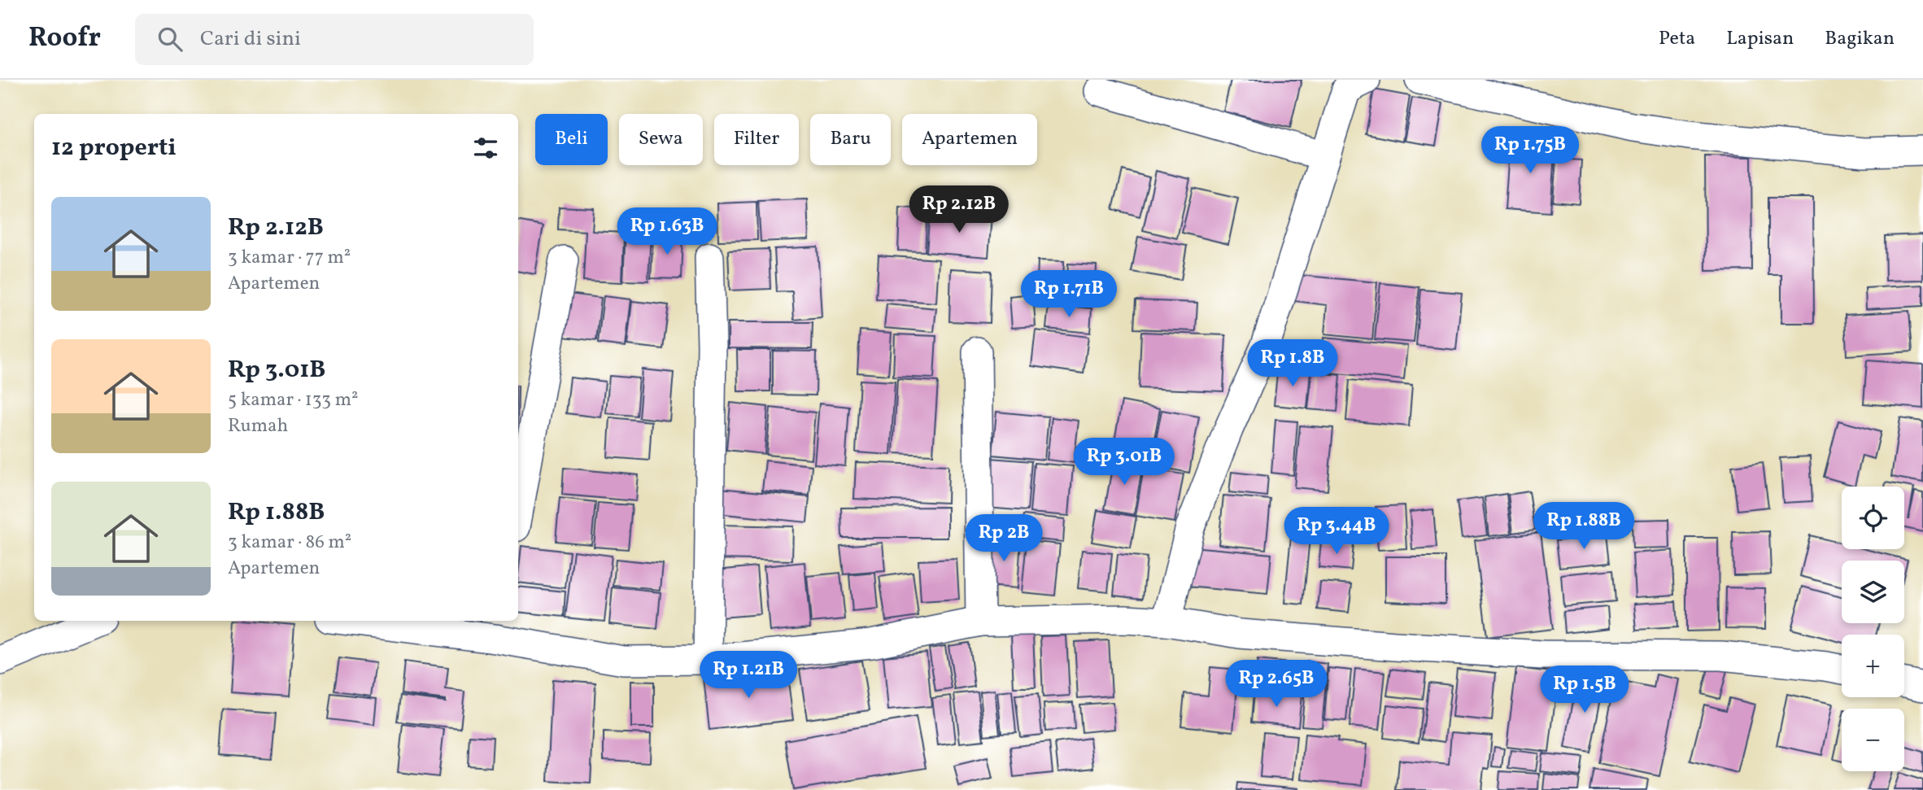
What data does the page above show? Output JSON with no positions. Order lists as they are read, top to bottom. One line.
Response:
{"page":{"header":"Roofr","search":"Cari di sini","nav":["Peta","Lapisan","Bagikan"],"chip":["Beli","Sewa","Filter","Baru","Apartemen"],"heading":"12 properti","price":["Rp 1.75B","Rp 2.12B","Rp 1.63B","Rp 1.71B","Rp 1.8B","Rp 3.01B","Rp 1.88B","Rp 3.44B","Rp 2B","Rp 1.21B","Rp 2.65B","Rp 1.5B"],"list":[{"name":"Rp 2.12B","note":"3 kamar · 77 m² · Apartemen"},{"name":"Rp 3.01B","note":"5 kamar · 133 m² · Rumah"},{"name":"Rp 1.88B","note":"3 kamar · 86 m² · Apartemen"}],"map_buttons":["+","−"]}}
